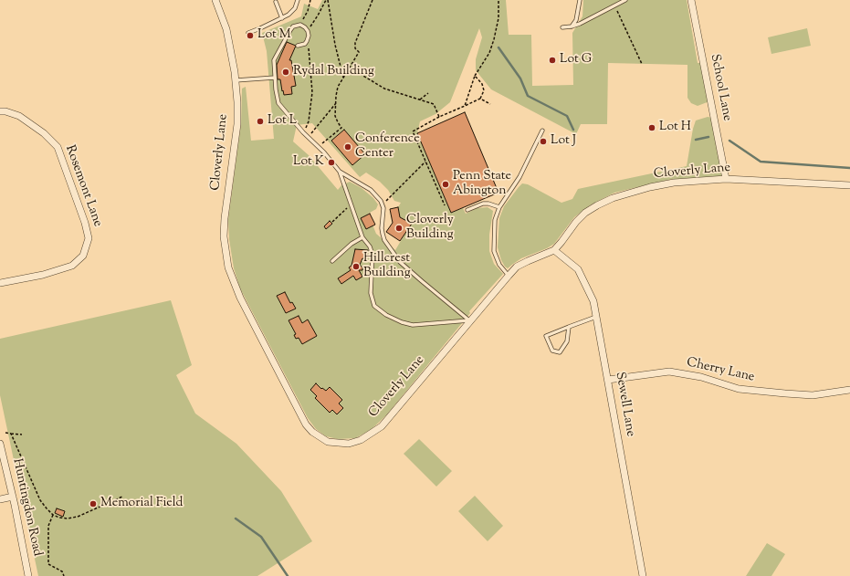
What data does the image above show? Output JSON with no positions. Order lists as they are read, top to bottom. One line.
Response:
{"streets":{"street":["School Lane","Cloverly Lane","Rosemont Lane","Cherry Lane","Sewell Lane","Huntingdon Road"]},"crossings":[["School Lane","Cloverly Lane"],["Cloverly Lane","Sewell Lane"],["Cherry Lane","Sewell Lane"]],"places":["Lot M","Lot G","Rydal Building","Lot L","Lot H","Lot J","Conference Center","Lot K","Penn State Abington","Cloverly Building","Hillcrest Building","Memorial Field"]}
